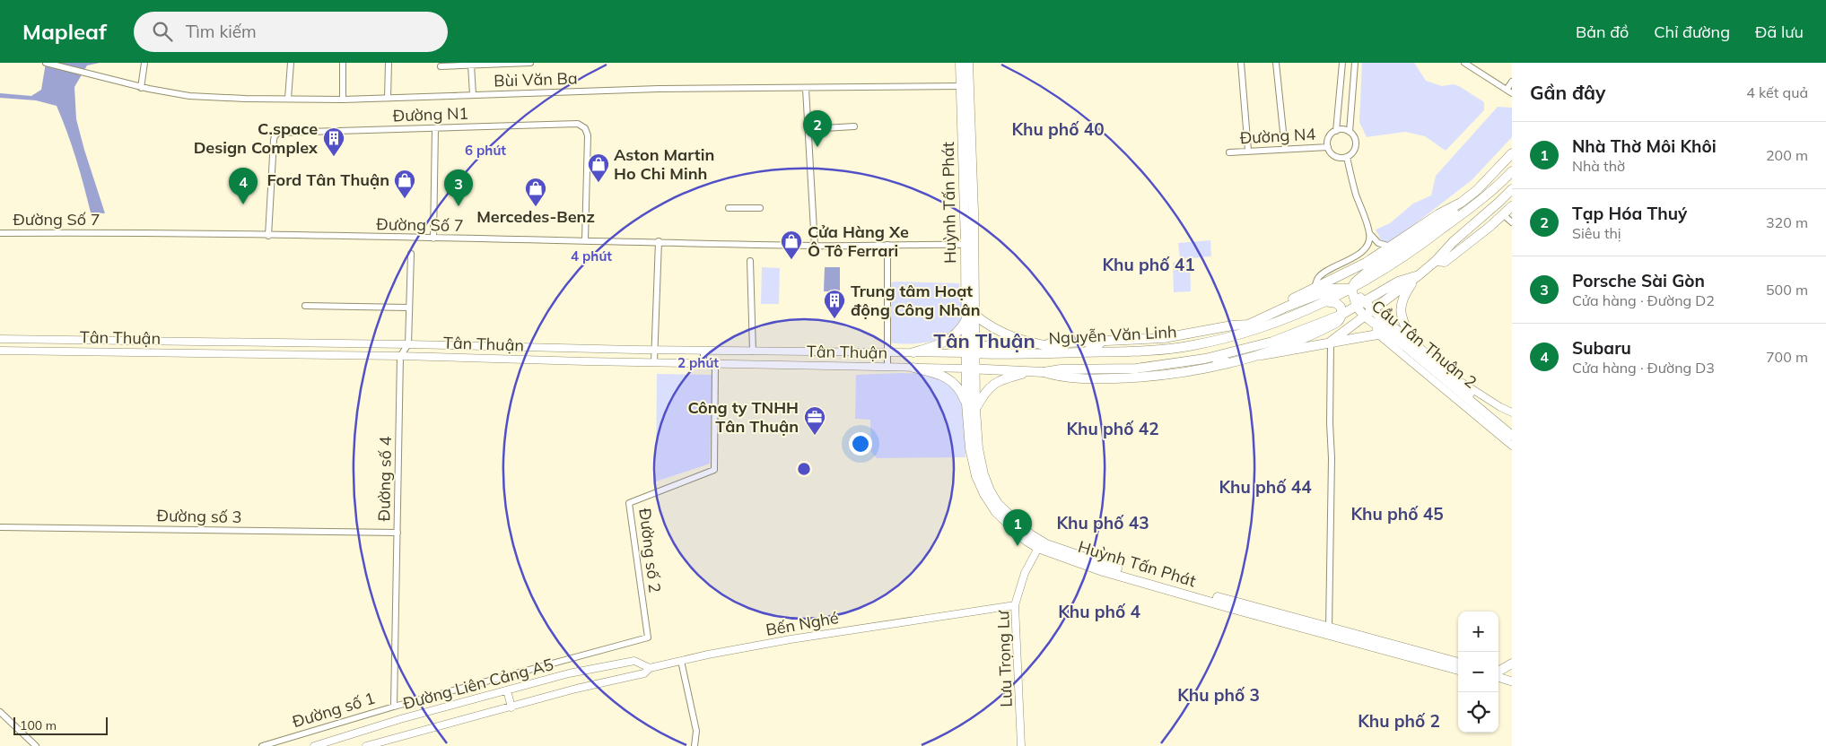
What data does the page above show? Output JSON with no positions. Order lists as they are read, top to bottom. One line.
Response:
{"streets":{"main road":["Huỳnh Tấn Phát","Nguyễn Văn Linh","Cầu Tân Thuận 2"],"street":["Bùi Văn Ba","Đường N1","Đường N4","Đường Số 7","Tân Thuận","Đường số 4","Đường số 3","Đường số 2","Bến Nghé","Lưu Trọng Lư","Đường Liên Cảng A5","Đường số 1"]},"crossings":[["Bùi Văn Ba","Huỳnh Tấn Phát"],["Đường N1","Đường Số 7"],["Huỳnh Tấn Phát","Đường Số 7"],["Huỳnh Tấn Phát","Nguyễn Văn Linh"],["Huỳnh Tấn Phát","Tân Thuận"],["Huỳnh Tấn Phát","Lưu Trọng Lư"],["Nguyễn Văn Linh","Tân Thuận"],["Nguyễn Văn Linh","Cầu Tân Thuận 2"],["Tân Thuận","Đường số 4"],["Tân Thuận","Đường số 2"],["Đường số 4","Đường số 3"],["Đường số 4","Đường số 1"],["Đường số 2","Đường số 1"],["Bến Nghé","Lưu Trọng Lư"],["Bến Nghé","Đường Liên Cảng A5"]],"districts":["Khu phố 40","Khu phố 41","Tân Thuận","Khu phố 42","Khu phố 44","Khu phố 45","Khu phố 43","Khu phố 4","Khu phố 3","Khu phố 2"],"places":{"building":["C.space Design Complex","Trung tâm Hoạt động Công Nhân"],"shop":["Aston Martin Ho Chi Minh","Ford Tân Thuận","Mercedes-Benz","Cửa Hàng Xe Ô Tô Ferrari"],"office":["Công ty TNHH Tân Thuận"]},"scale_bar":"100 m","page":{"header":"Mapleaf","search":"Tìm kiếm","nav":["Bản đồ","Chỉ đường","Đã lưu"],"heading":["Gần đây","4 kết quả"],"pins":["2","4","3","1"],"list":[{"mark":"1","name":"Nhà Thờ Môi Khôi","note":"Nhà thờ","value":"200 m"},{"mark":"2","name":"Tạp Hóa Thuý","note":"Siêu thị","value":"320 m"},{"mark":"3","name":"Porsche Sài Gòn","note":"Cửa hàng · Đường D2","value":"500 m"},{"mark":"4","name":"Subaru","note":"Cửa hàng · Đường D3","value":"700 m"}],"map_buttons":["+","−"],"scale":"100 m"},"rings":["6 phút","4 phút","2 phút"]}
